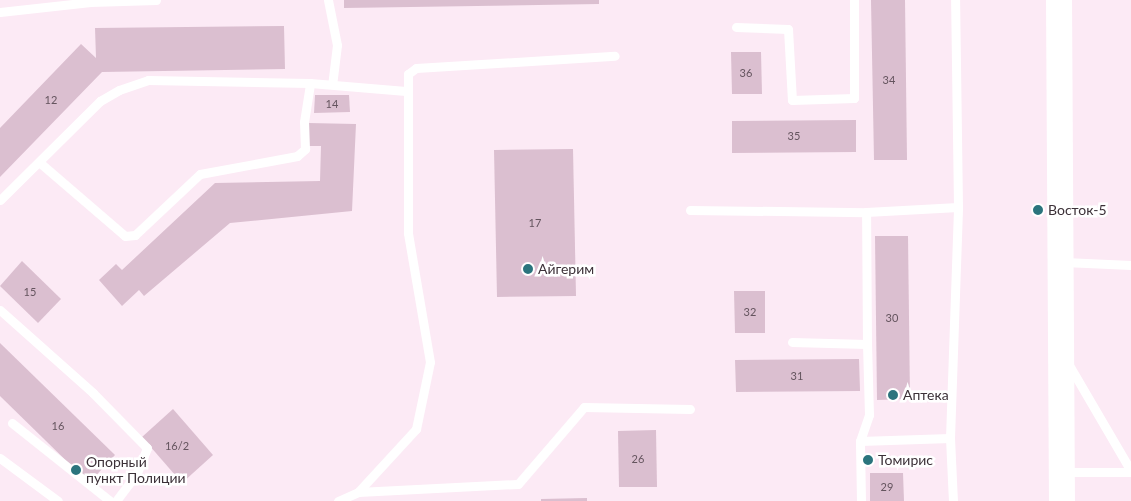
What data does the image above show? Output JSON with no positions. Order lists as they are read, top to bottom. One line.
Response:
{"places":["Восток-5","Айгерим","Аптека","Томирис","Опорный пункт Полиции"],"house_numbers":["36","34","12","14","35","17","15","32","30","31","16","16/2","26","29"]}
